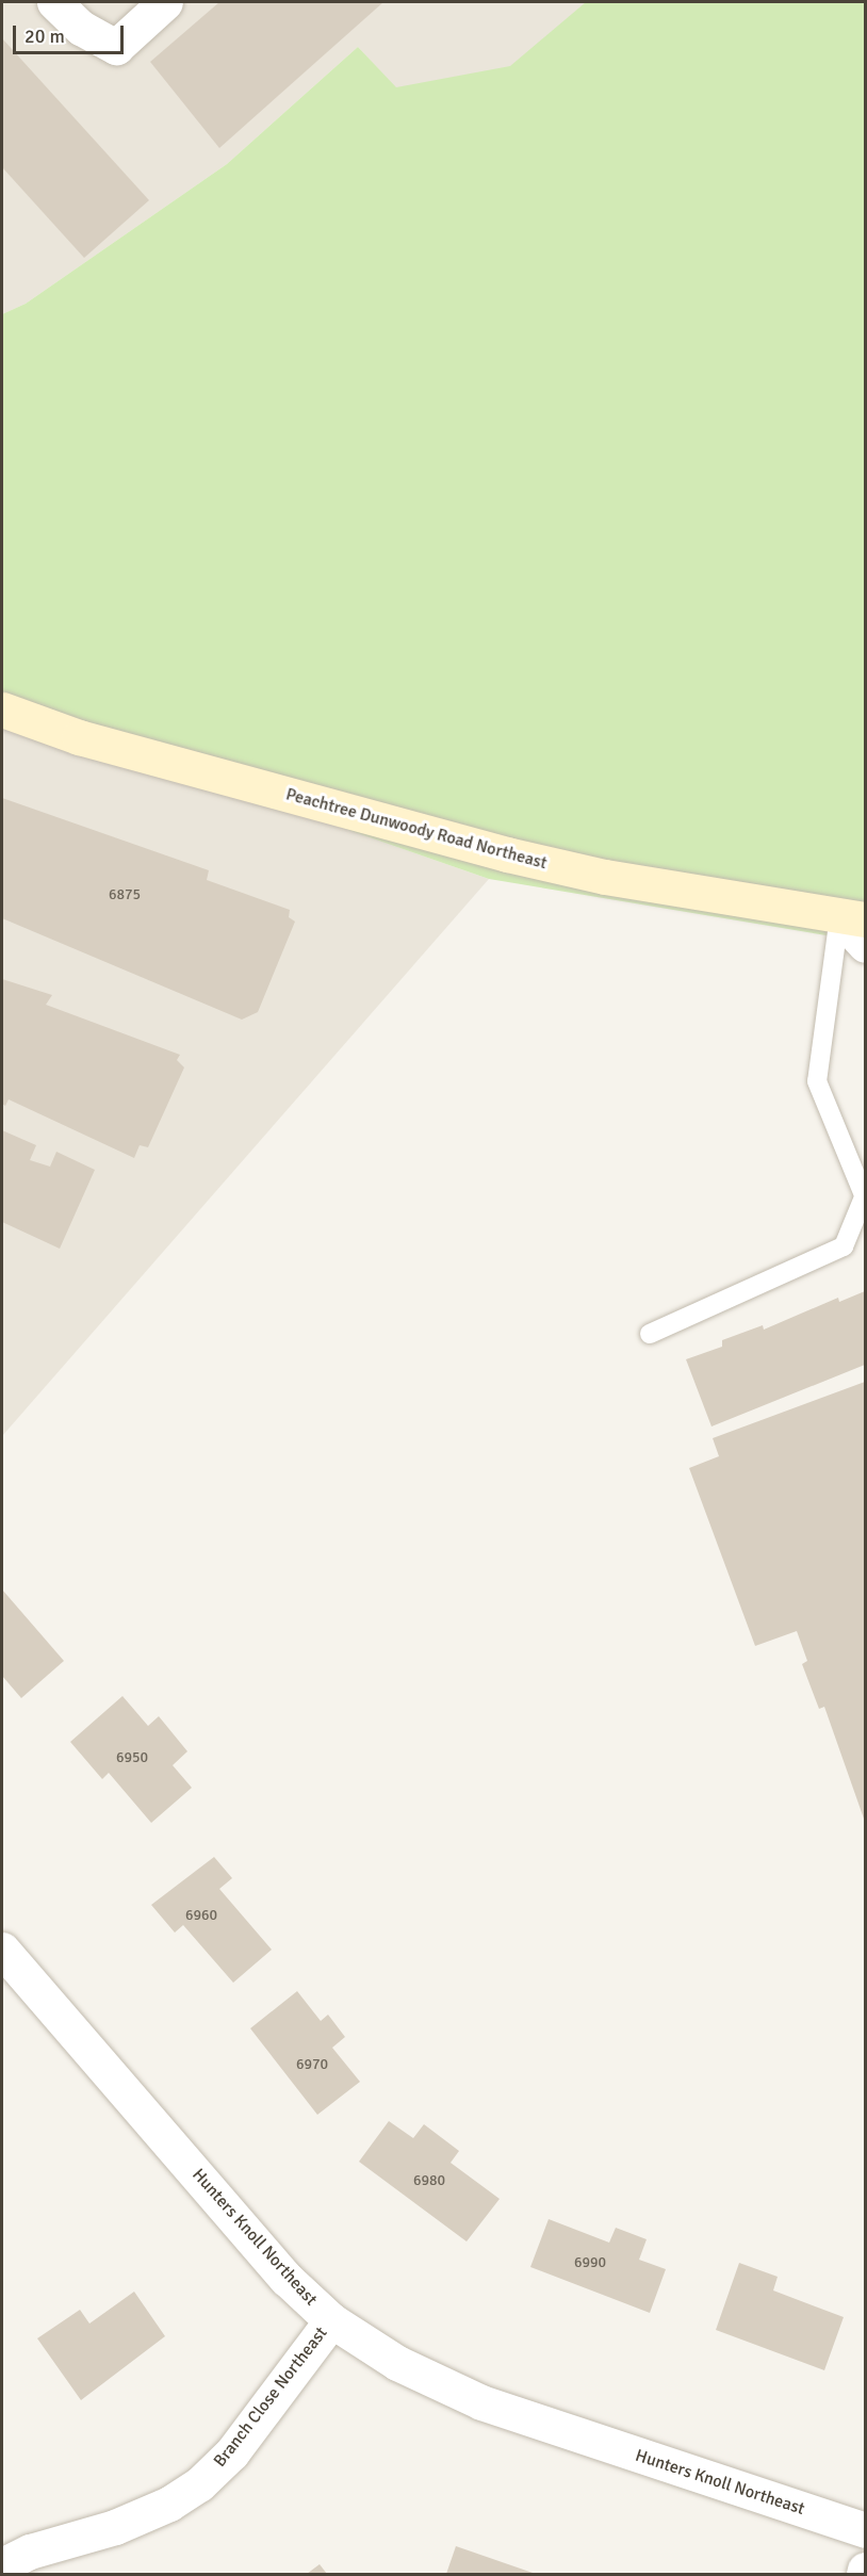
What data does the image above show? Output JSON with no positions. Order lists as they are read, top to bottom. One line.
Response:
{"streets":{"street":["Peachtree Dunwoody Road Northeast","Hunters Knoll Northeast","Branch Close Northeast"]},"crossings":[["Hunters Knoll Northeast","Branch Close Northeast"]],"house_numbers":["6875","6950","6960","6970","6980","6990"],"scale_bar":"20 m"}
